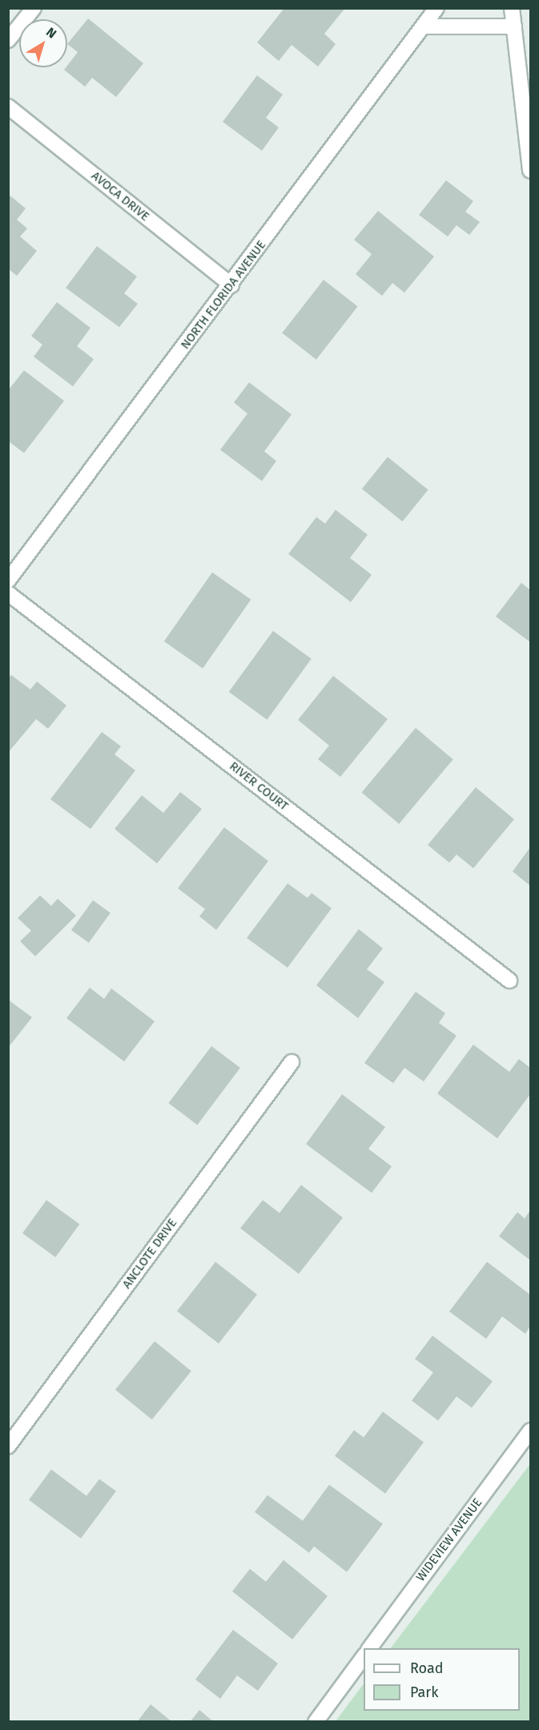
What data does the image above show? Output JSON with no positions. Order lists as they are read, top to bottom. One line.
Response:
{"streets":{"street":["AVOCA DRIVE","NORTH FLORIDA AVENUE","RIVER COURT","ANCLOTE DRIVE","WIDEVIEW AVENUE"]},"crossings":[["AVOCA DRIVE","NORTH FLORIDA AVENUE"]],"legend":["Road","Park"],"north":"top right"}
